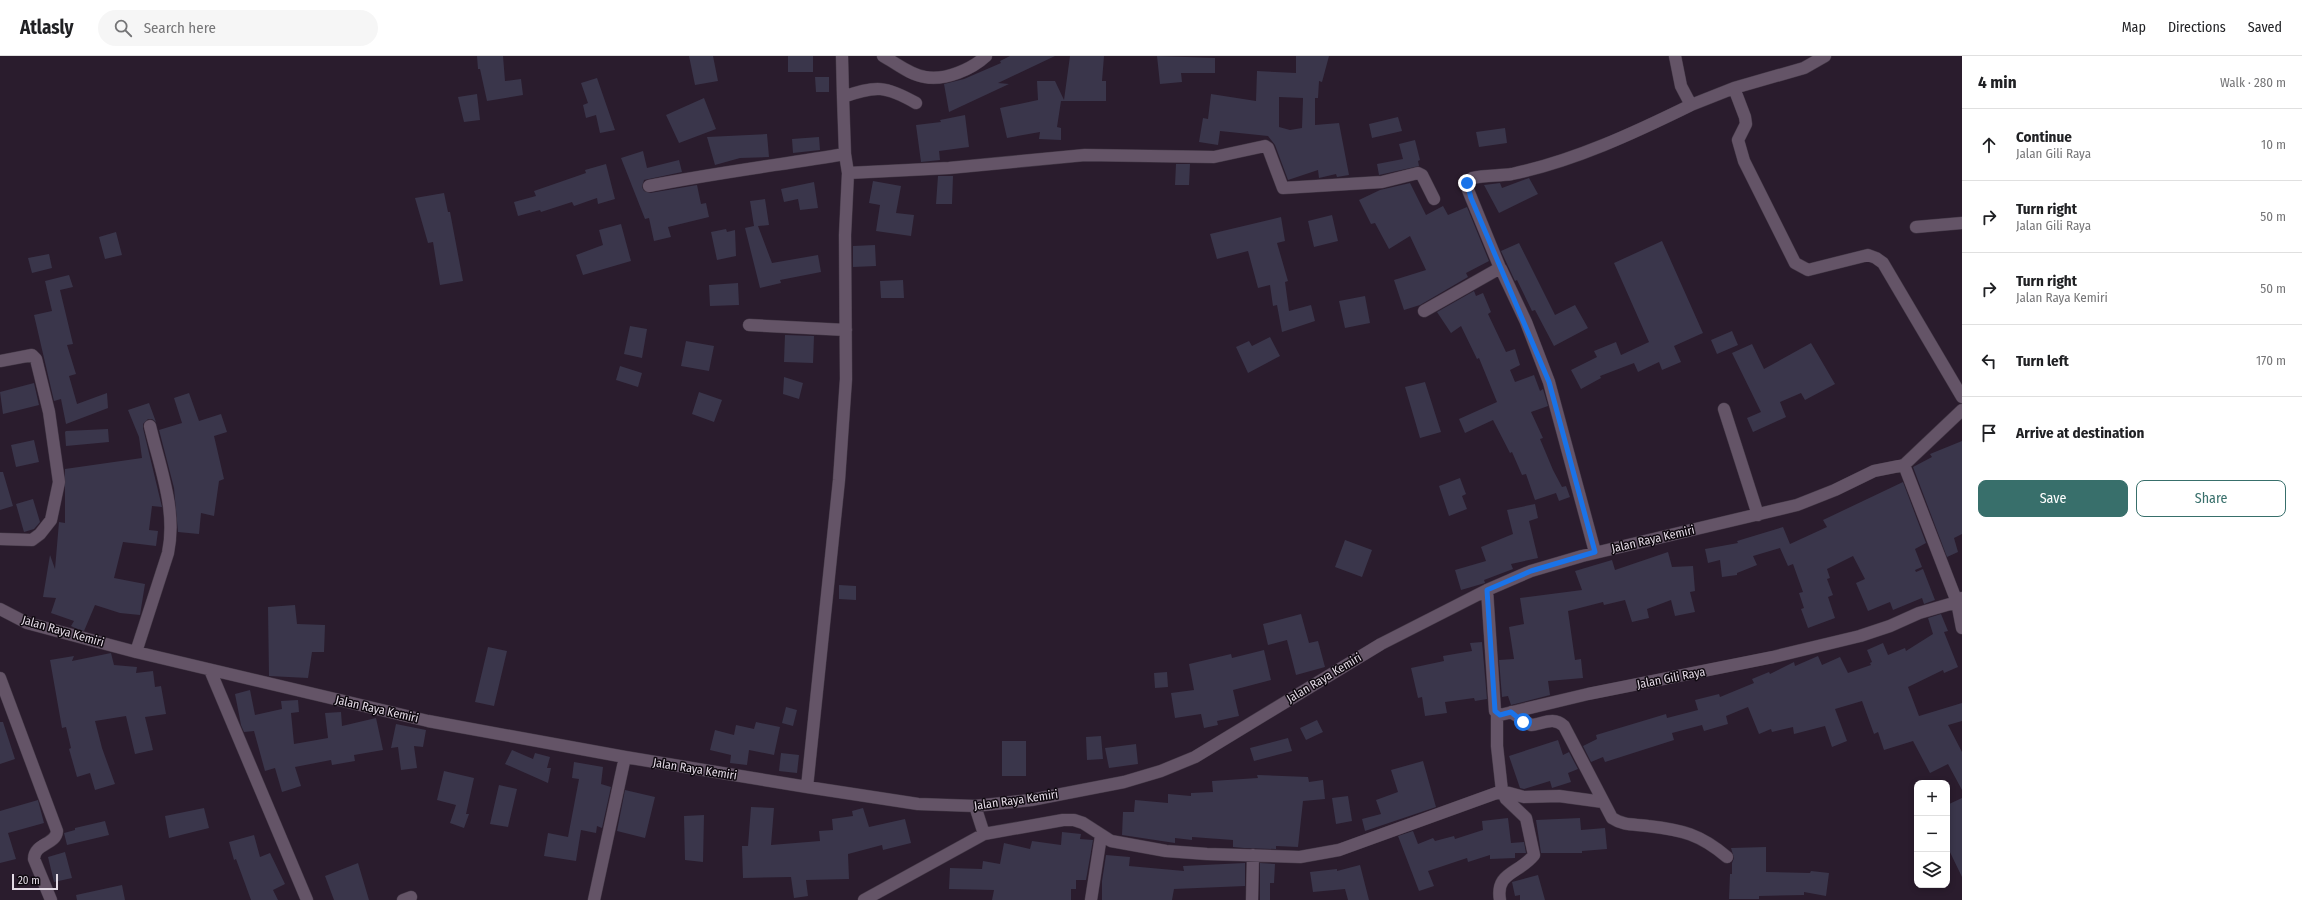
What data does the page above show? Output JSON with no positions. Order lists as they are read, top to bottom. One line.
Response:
{"streets":{"street":["Jalan Raya Kemiri","Jalan Gili Raya"]},"scale_bar":"20 m","page":{"header":"Atlasly","search":"Search here","nav":["Map","Directions","Saved"],"heading":["4 min","Walk · 280 m"],"list":[["Continue","Jalan Gili Raya","10 m"],["Turn right","Jalan Gili Raya","50 m"],["Turn right","Jalan Raya Kemiri","50 m"],["Turn left","170 m"],"Arrive at destination"],"buttons":["Save","Share"],"map_buttons":["+","−"],"scale":"20 m"}}
